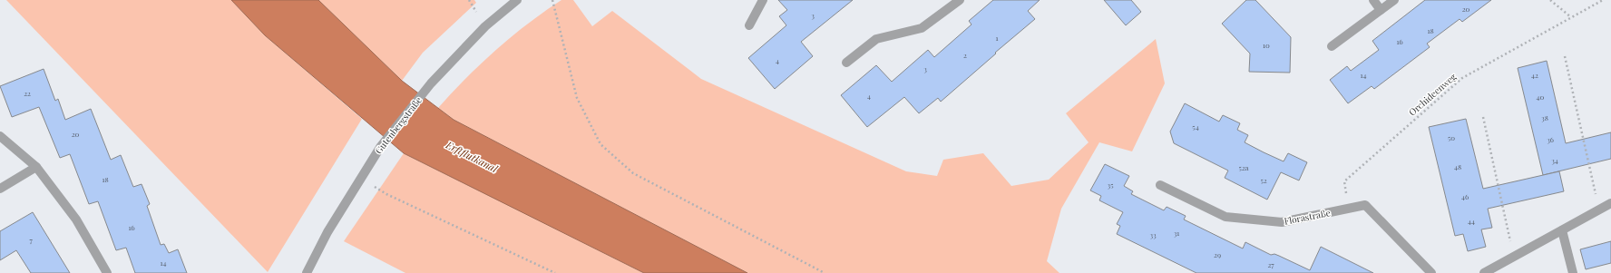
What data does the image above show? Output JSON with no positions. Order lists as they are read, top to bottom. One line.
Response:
{"streets":{"street":["Gutenbergstraße","Florastraße"],"path":["Orchideenweg"]},"crossings":[["Orchideenweg","Florastraße"]],"water":["Erftflutkanal"],"house_numbers":["20","3","18","1","16","10","2","4","3","14","42","22","4","40","38","54","20","50","36","34","48","52a","18","52","35","46","44","16","31","33","7","29","14","27"]}
